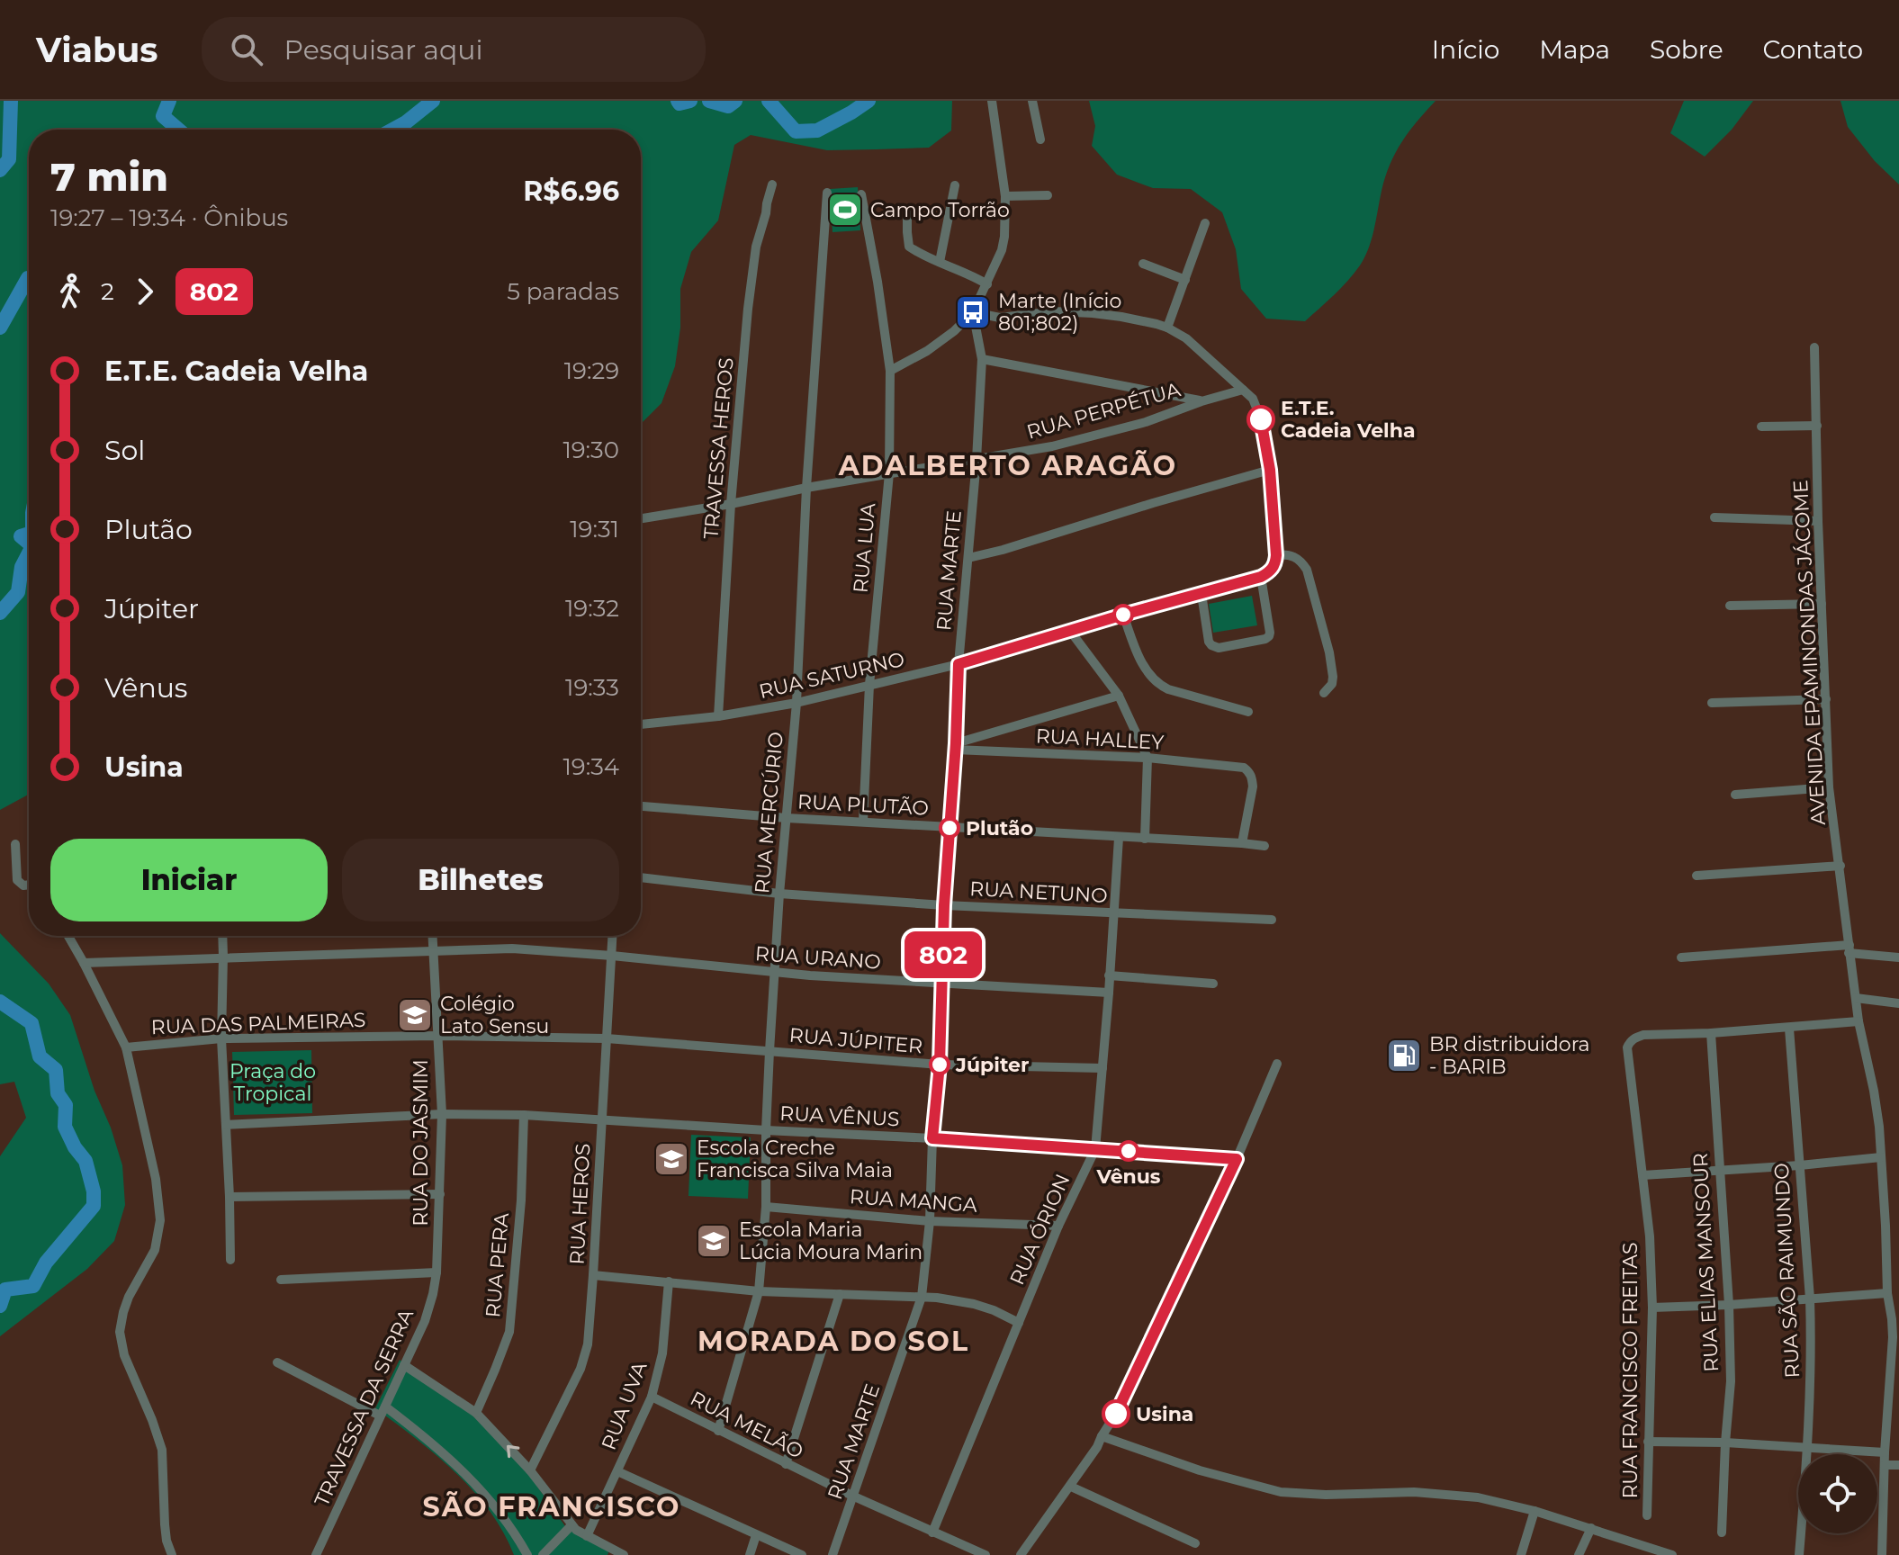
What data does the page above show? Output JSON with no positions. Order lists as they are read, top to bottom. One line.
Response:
{"streets":{"street":["RUA PERPÉTUA","TRAVESSA HEROS","RUA LUA","RUA MARTE","AVENIDA EPAMINONDAS JÁCOME","RUA SATURNO","RUA HALLEY","RUA PLUTÃO","RUA MERCÚRIO","RUA NETUNO","RUA URANO","RUA DAS PALMEIRAS","RUA JÚPITER","RUA VÊNUS","RUA DO JASMIM","RUA MANGA","RUA HEROS","RUA ÓRION","RUA ELIAS MANSOUR","RUA PERA","RUA SÃO RAIMUNDO","RUA FRANCISCO FREITAS","RUA UVA","TRAVESSA DA SERRA","RUA MELÃO"]},"crossings":[["RUA PERPÉTUA","TRAVESSA HEROS"],["RUA PERPÉTUA","RUA LUA"],["RUA PERPÉTUA","RUA MARTE"],["RUA PERPÉTUA","RUA MERCÚRIO"],["TRAVESSA HEROS","RUA SATURNO"],["RUA LUA","RUA SATURNO"],["RUA LUA","RUA PLUTÃO"],["RUA MARTE","RUA SATURNO"],["RUA MARTE","RUA HALLEY"],["RUA MARTE","RUA PLUTÃO"],["RUA MARTE","RUA NETUNO"],["RUA MARTE","RUA URANO"],["RUA MARTE","RUA JÚPITER"],["RUA MARTE","RUA VÊNUS"],["RUA MARTE","RUA MANGA"],["RUA MARTE","RUA MELÃO"],["RUA SATURNO","RUA MERCÚRIO"],["RUA HALLEY","RUA PLUTÃO"],["RUA PLUTÃO","RUA MERCÚRIO"],["RUA PLUTÃO","RUA ÓRION"],["RUA MERCÚRIO","RUA NETUNO"],["RUA MERCÚRIO","RUA URANO"],["RUA MERCÚRIO","RUA JÚPITER"],["RUA MERCÚRIO","RUA VÊNUS"],["RUA MERCÚRIO","RUA MANGA"],["RUA MERCÚRIO","RUA MELÃO"],["RUA NETUNO","RUA ÓRION"],["RUA URANO","RUA DO JASMIM"],["RUA URANO","RUA HEROS"],["RUA URANO","RUA ÓRION"],["RUA DAS PALMEIRAS","RUA JÚPITER"],["RUA DAS PALMEIRAS","RUA DO JASMIM"],["RUA DAS PALMEIRAS","RUA HEROS"],["RUA JÚPITER","RUA HEROS"],["RUA JÚPITER","RUA ÓRION"],["RUA VÊNUS","RUA DO JASMIM"],["RUA VÊNUS","RUA HEROS"],["RUA VÊNUS","RUA ÓRION"],["RUA VÊNUS","RUA PERA"],["RUA DO JASMIM","TRAVESSA DA SERRA"],["RUA MANGA","RUA ÓRION"],["RUA ÓRION","RUA MELÃO"],["RUA ELIAS MANSOUR","RUA FRANCISCO FREITAS"],["RUA UVA","RUA MELÃO"]],"districts":["ADALBERTO ARAGÃO","MORADA DO SOL","SÃO FRANCISCO"],"parks":["Praça do Tropical"],"places":{"sports":["Campo Torrão"],"bus stop":["Marte (Início 801;802)"],"other":["E.T.E. Cadeia Velha","Plutão","Júpiter","Vênus","Usina"],"school or university":["Colégio Lato Sensu","Escola Creche Francisca Silva Maia","Escola Maria Lúcia Moura Marin"],"fuel station":["BR distribuidora - BARIB"]},"lines":["bus line 802"],"page":{"header":"Viabus","search":"Pesquisar aqui","nav":["Início","Mapa","Sobre","Contato"],"on_map":"802","heading":["7 min","19:27 – 19:34 · Ônibus","R$6.96"],"legs":["2","802","5 paradas"],"list":[{"name":"E.T.E. Cadeia Velha","value":"19:29"},{"name":"Sol","value":"19:30"},{"name":"Plutão","value":"19:31"},{"name":"Júpiter","value":"19:32"},{"name":"Vênus","value":"19:33"},{"name":"Usina","value":"19:34"}],"buttons":["Iniciar","Bilhetes"]}}
